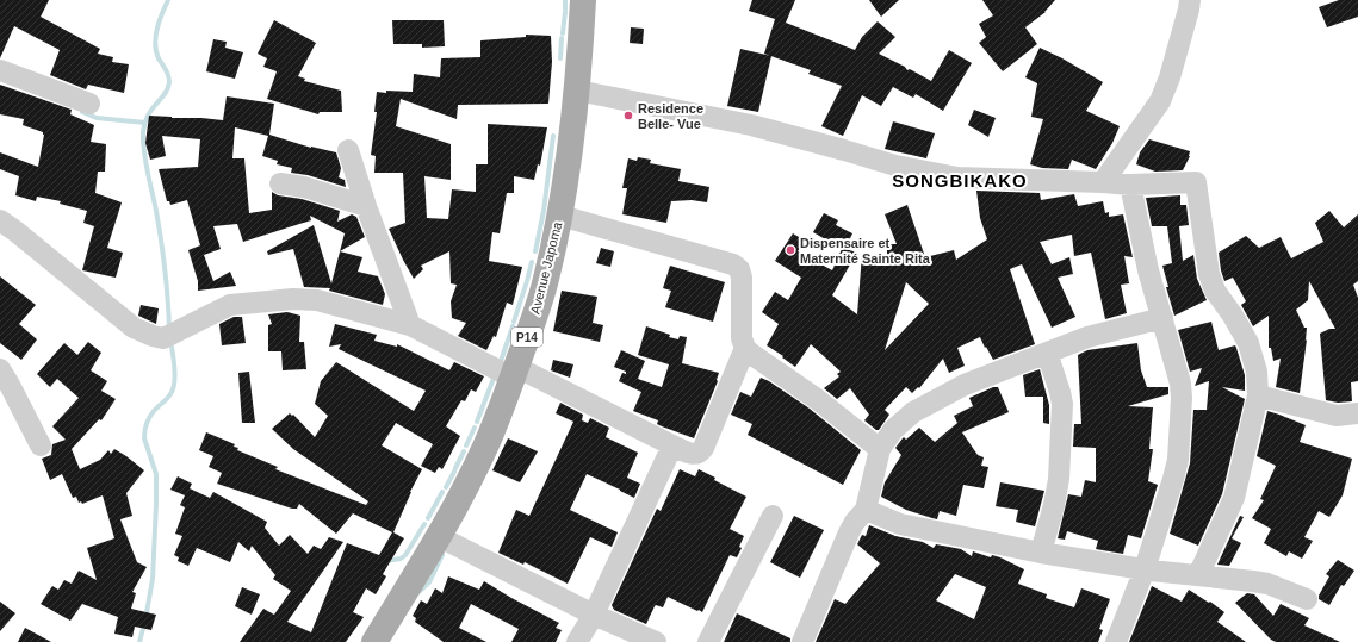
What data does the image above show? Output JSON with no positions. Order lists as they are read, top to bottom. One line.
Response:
{"streets":{"main road":["Avenue Japoma","P14"]},"districts":["SONGBIKAKO"],"places":["Residence Belle- Vue","Dispensaire et Maternité Sainte Rita"]}
